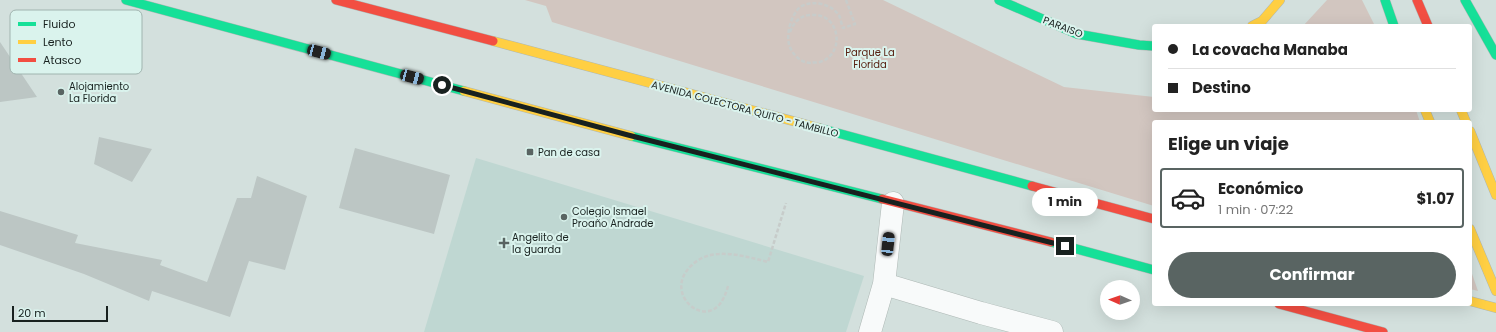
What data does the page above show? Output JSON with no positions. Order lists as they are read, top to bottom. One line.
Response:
{"streets":{"main road":["PARAISO","AVENIDA COLECTORA QUITO - TAMBILLO"]},"parks":["Parque La Florida"],"places":{"other":["Alojamiento La Florida","Colegio Ismael Proaño Andrade"],"transit":["Pan de casa"],"health":["Angelito de la guarda"]},"legend":["Fluido","Lento","Atasco"],"scale_bar":"20 m","north":"left","page":{"banner":["La covacha Manaba","Destino"],"heading":"Elige un viaje","list":[{"name":"Económico","note":"1 min · 07:22","value":"$1.07"}],"bubble":"1 min","buttons":"Confirmar","scale":"20 m"}}
